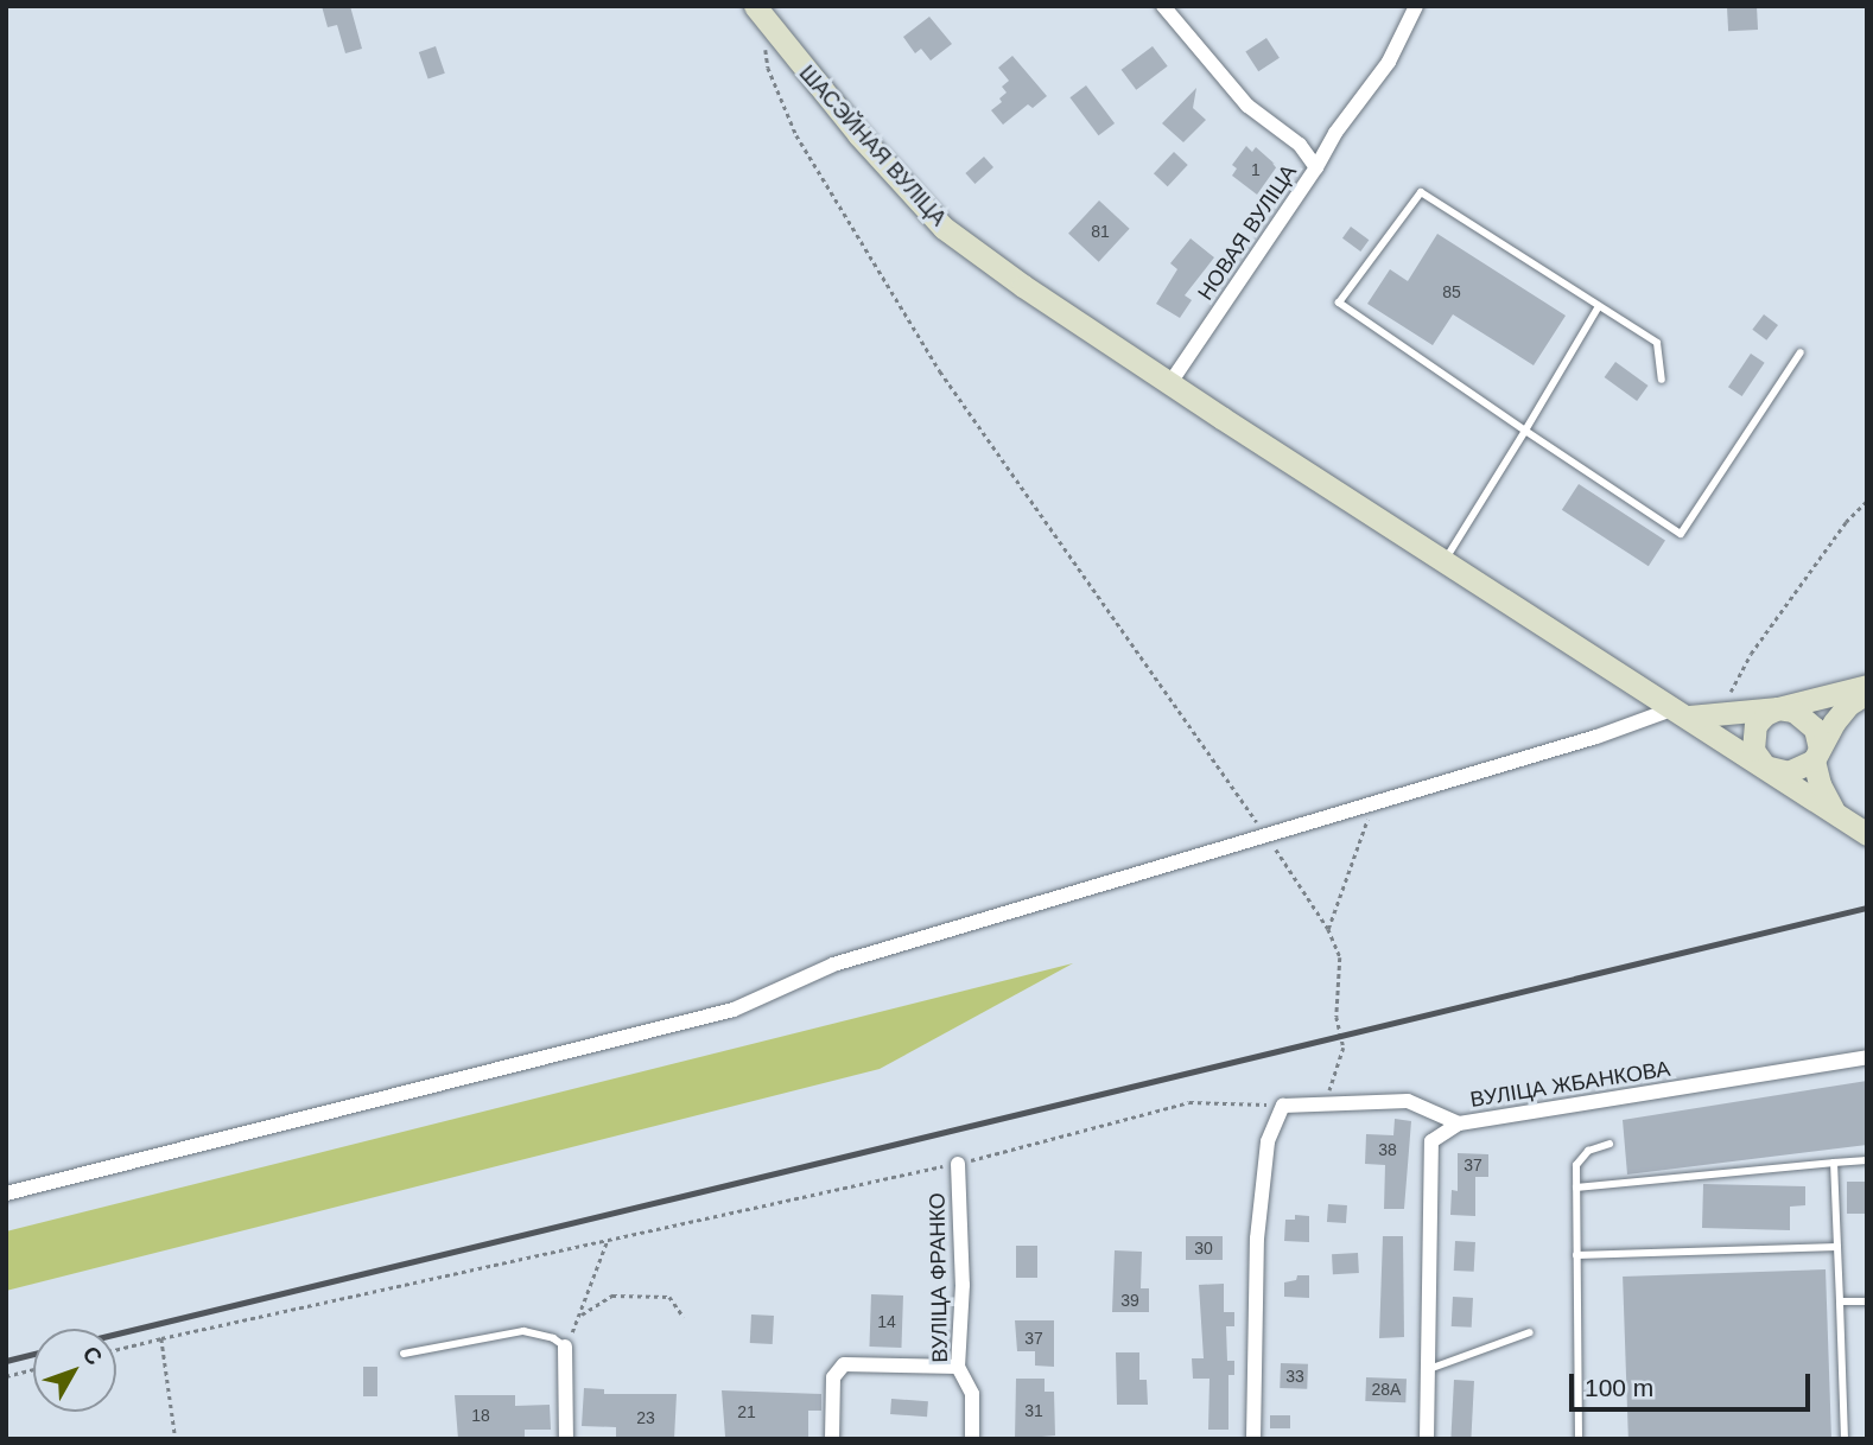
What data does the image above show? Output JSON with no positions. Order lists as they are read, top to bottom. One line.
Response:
{"streets":{"main road":["ШАСЭЙНАЯ ВУЛІЦА"],"street":["НОВАЯ ВУЛІЦА","ВУЛІЦА ЖБАНКОВА","ВУЛІЦА ФРАНКО"]},"crossings":[["ШАСЭЙНАЯ ВУЛІЦА","НОВАЯ ВУЛІЦА"]],"house_numbers":["1","81","85","38","37","30","39","14","37","33","28А","31","21","18","23"],"scale_bar":"100 m","north":"top right"}
